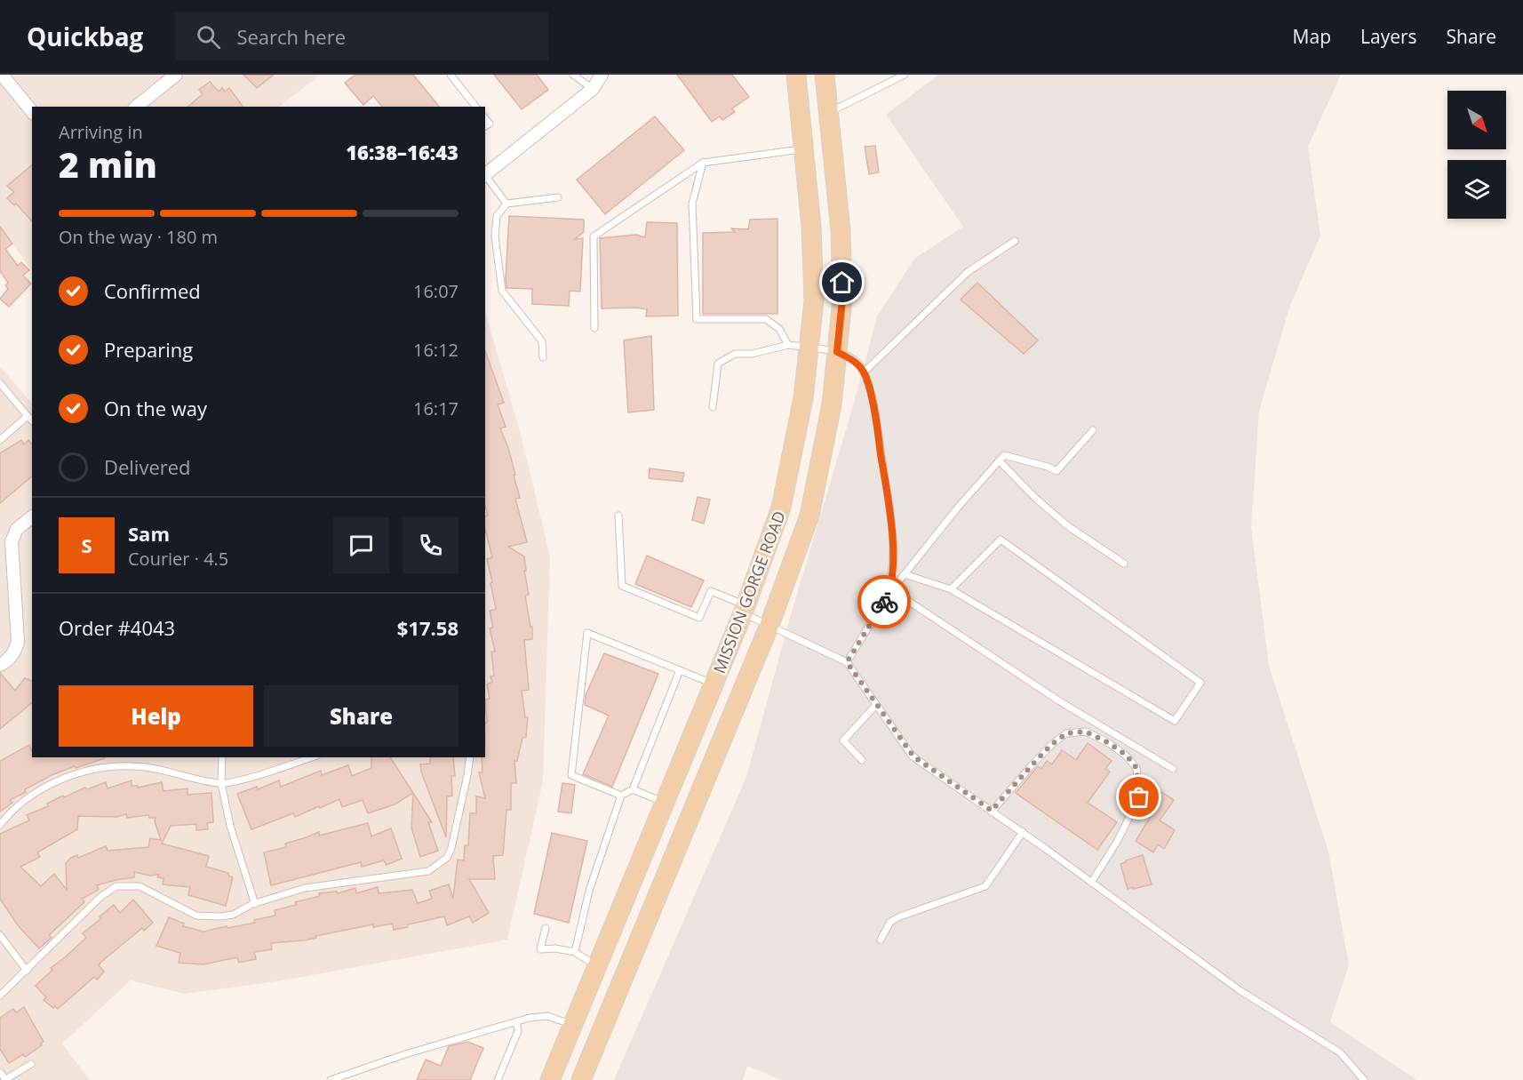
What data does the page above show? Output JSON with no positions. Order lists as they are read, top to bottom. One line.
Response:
{"streets":{"main road":["MISSION GORGE ROAD"]},"north":"bottom right","page":{"header":"Quickbag","search":"Search here","nav":["Map","Layers","Share"],"heading":["2 min","Arriving in","16:38–16:43"],"panel":["Sam","Courier · 4.5","Order #4043","$17.58"],"bar":"On the way · 180 m","list":[["Confirmed","16:07"],["Preparing","16:12"],["On the way","16:17"],"Delivered"],"round":"S","buttons":["Help","Share"]}}
